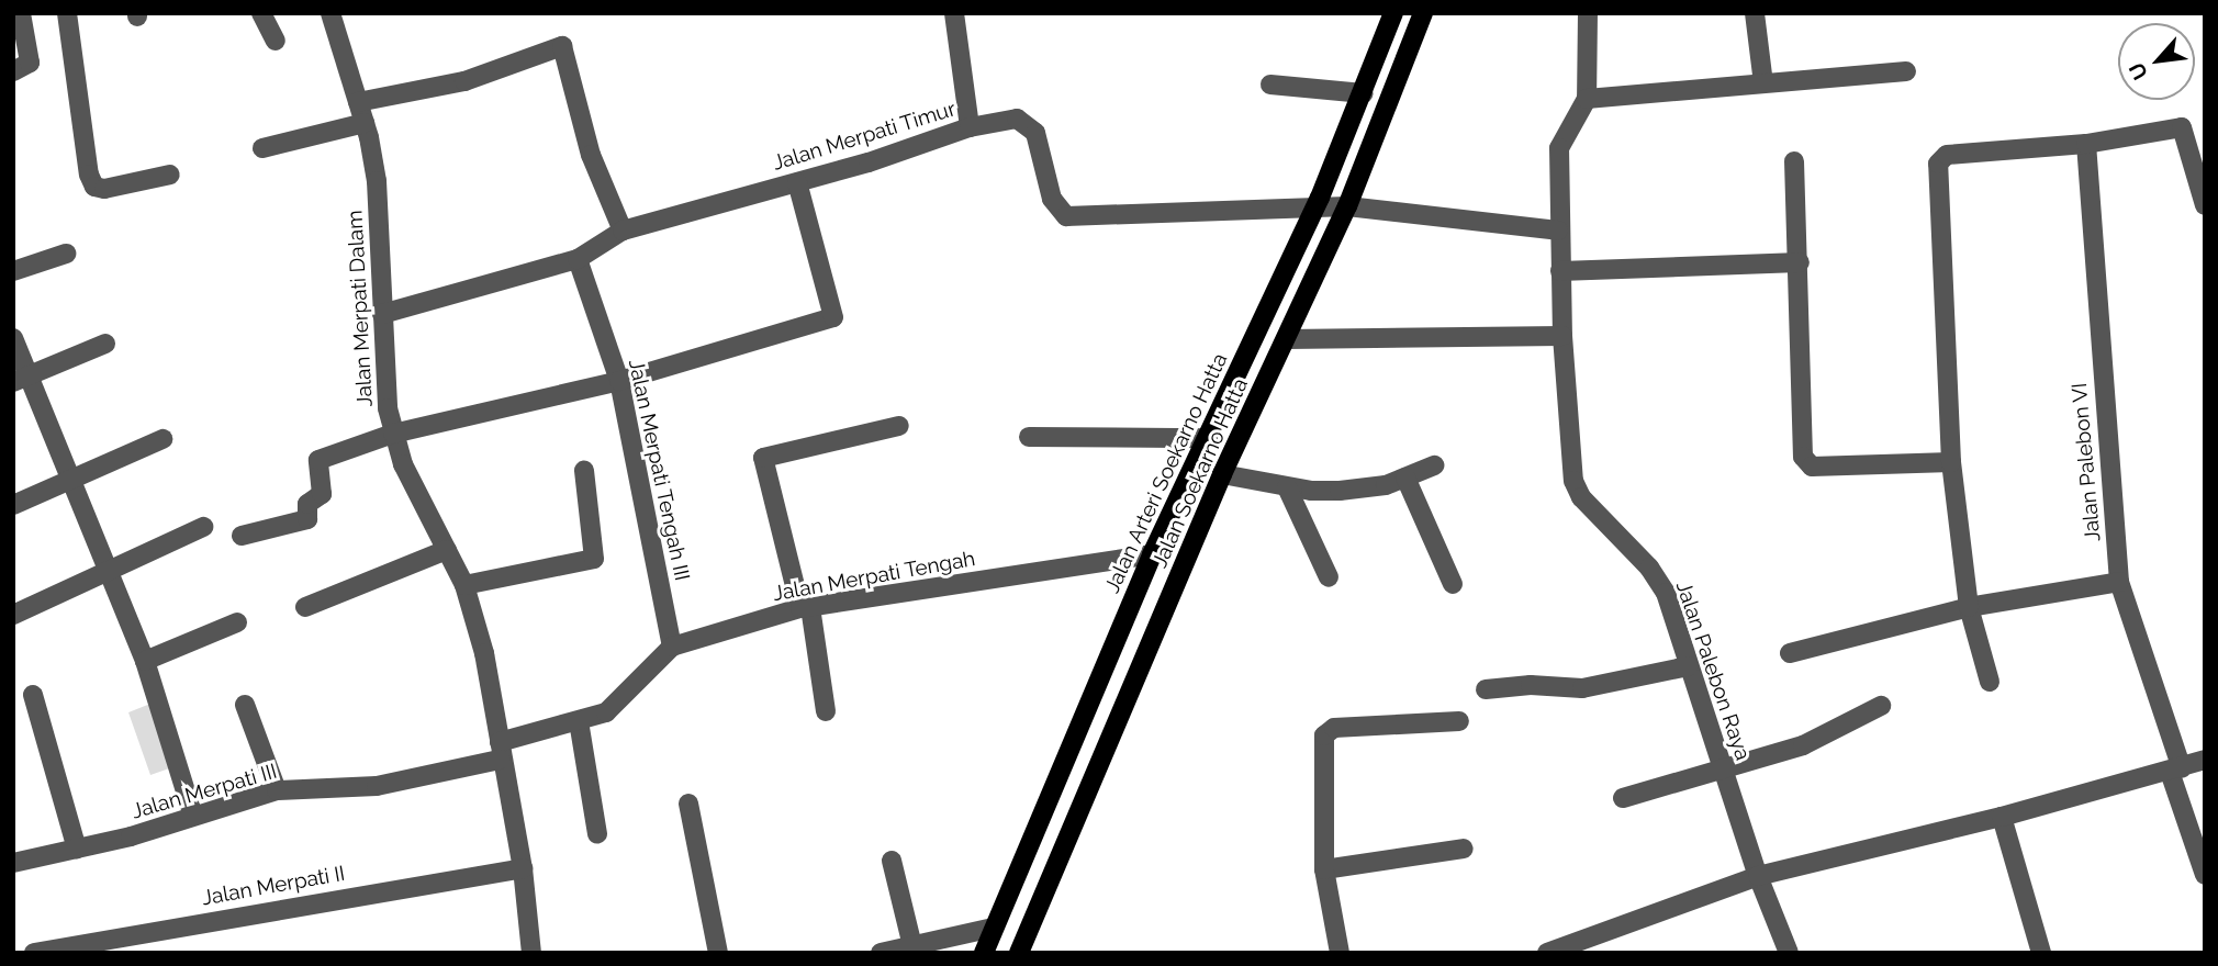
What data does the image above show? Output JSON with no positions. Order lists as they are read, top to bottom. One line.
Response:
{"streets":{"main road":["Jalan Arteri Soekarno Hatta","Jalan Soekarno Hatta"],"street":["Jalan Merpati Timur","Jalan Merpati Dalam","Jalan Palebon VI","Jalan Merpati Tengah III","Jalan Merpati Tengah","Jalan Palebon Raya","Jalan Merpati III","Jalan Merpati II"]},"crossings":[["Jalan Merpati Timur","Jalan Merpati Dalam"],["Jalan Merpati Timur","Jalan Merpati Tengah III"],["Jalan Merpati Timur","Jalan Arteri Soekarno Hatta"],["Jalan Merpati Dalam","Jalan Merpati III"],["Jalan Merpati Dalam","Jalan Merpati II"],["Jalan Merpati Tengah III","Jalan Merpati Tengah"],["Jalan Arteri Soekarno Hatta","Jalan Merpati Tengah"]],"north":"bottom left"}
